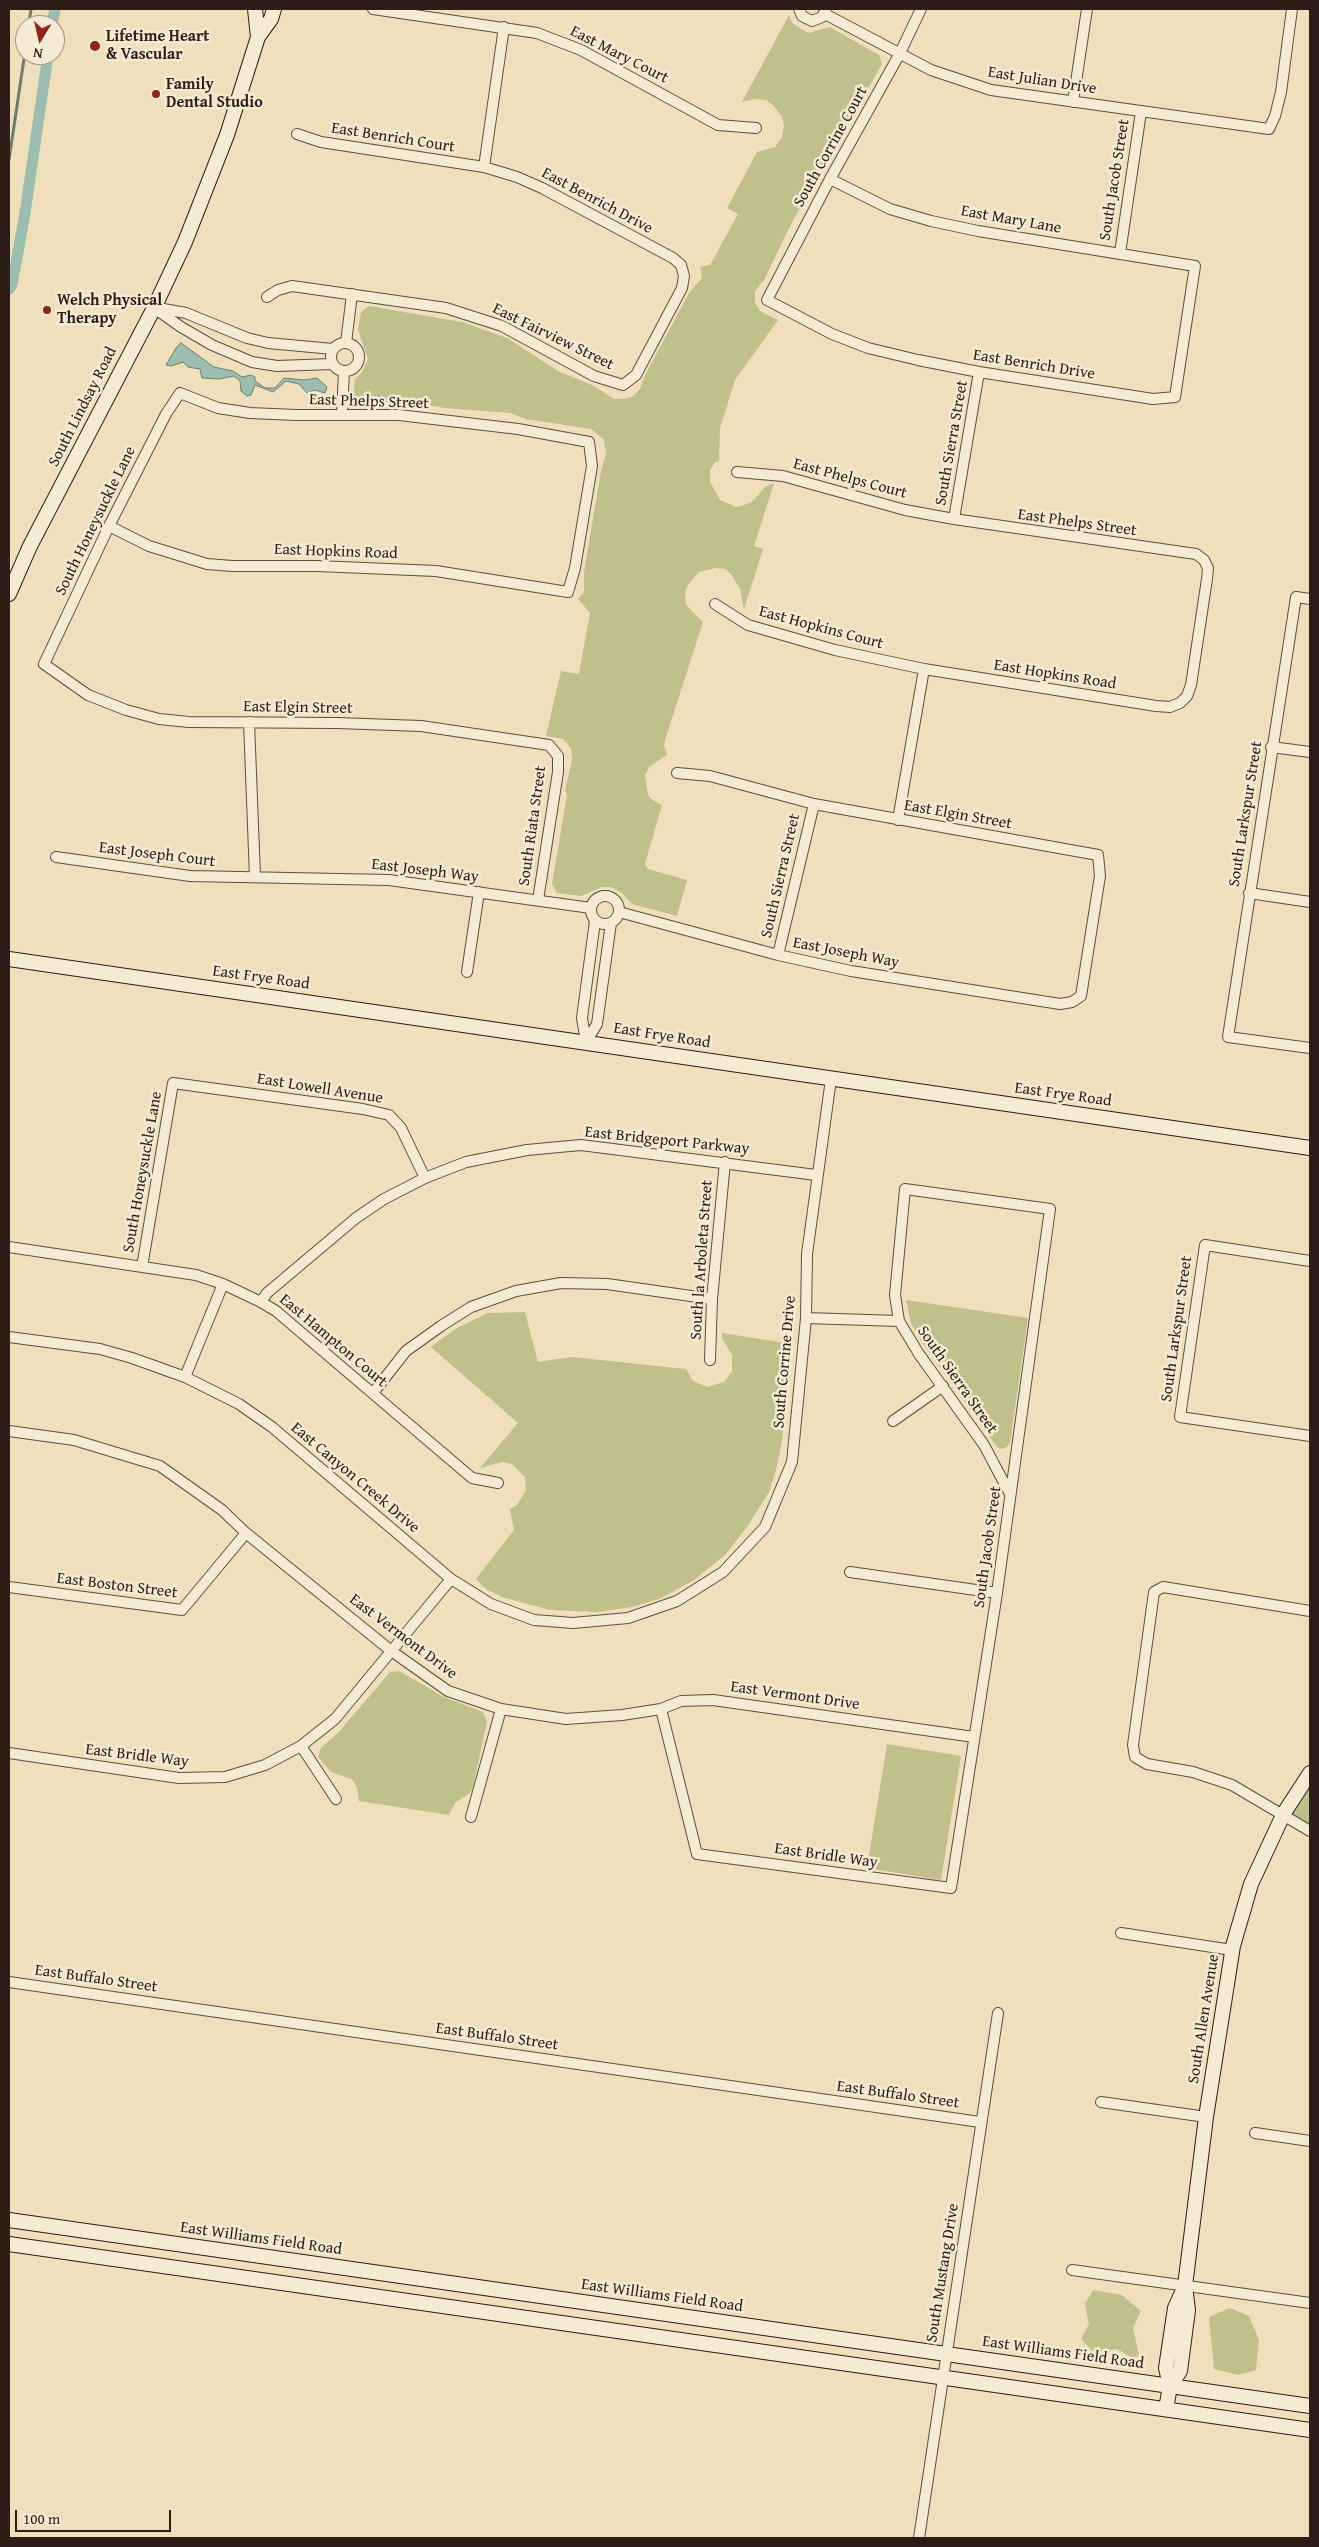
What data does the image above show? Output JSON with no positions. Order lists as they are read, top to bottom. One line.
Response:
{"streets":{"main road":["South Lindsay Road","East Frye Road","South Allen Avenue","East Williams Field Road"],"street":["East Mary Court","East Julian Drive","East Benrich Court","South Corrine Court","South Jacob Street","East Benrich Drive","East Mary Lane","East Fairview Street","East Phelps Street","South Sierra Street","East Phelps Court","South Honeysuckle Lane","East Hopkins Road","East Hopkins Court","East Elgin Street","South Larkspur Street","South Riata Street","East Joseph Court","East Joseph Way","East Lowell Avenue","East Bridgeport Parkway","South la Arboleta Street","East Hampton Court","South Corrine Drive","East Canyon Creek Drive","East Boston Street","East Vermont Drive","East Bridle Way","East Buffalo Street","South Mustang Drive"]},"crossings":[["East Julian Drive","South Corrine Court"],["East Julian Drive","South Jacob Street"],["East Benrich Court","East Benrich Drive"],["South Corrine Court","East Benrich Drive"],["South Corrine Court","East Mary Lane"],["South Jacob Street","East Mary Lane"],["South Jacob Street","South Sierra Street"],["South Jacob Street","East Vermont Drive"],["South Jacob Street","East Bridle Way"],["East Benrich Drive","East Mary Lane"],["East Benrich Drive","East Fairview Street"],["East Benrich Drive","South Sierra Street"],["East Phelps Street","South Sierra Street"],["East Phelps Street","East Phelps Court"],["East Phelps Street","South Honeysuckle Lane"],["East Phelps Street","East Hopkins Road"],["South Sierra Street","East Phelps Court"],["South Sierra Street","East Elgin Street"],["South Sierra Street","East Joseph Way"],["South Honeysuckle Lane","East Hopkins Road"],["South Honeysuckle Lane","East Elgin Street"],["South Honeysuckle Lane","East Lowell Avenue"],["South Honeysuckle Lane","East Hampton Court"],["East Hopkins Road","East Hopkins Court"],["East Elgin Street","South Riata Street"],["East Elgin Street","East Joseph Way"],["South Riata Street","East Joseph Way"],["East Joseph Court","East Joseph Way"],["East Frye Road","South Corrine Drive"],["East Lowell Avenue","East Bridgeport Parkway"],["East Bridgeport Parkway","South la Arboleta Street"],["East Bridgeport Parkway","East Hampton Court"],["East Bridgeport Parkway","South Corrine Drive"],["South Corrine Drive","East Canyon Creek Drive"],["East Canyon Creek Drive","East Bridle Way"],["East Boston Street","East Vermont Drive"],["East Vermont Drive","East Bridle Way"],["East Buffalo Street","South Mustang Drive"],["South Allen Avenue","East Williams Field Road"],["East Williams Field Road","South Mustang Drive"]],"places":["Lifetime Heart & Vascular","Family Dental Studio","Welch Physical Therapy"],"scale_bar":"100 m","north":"bottom"}
